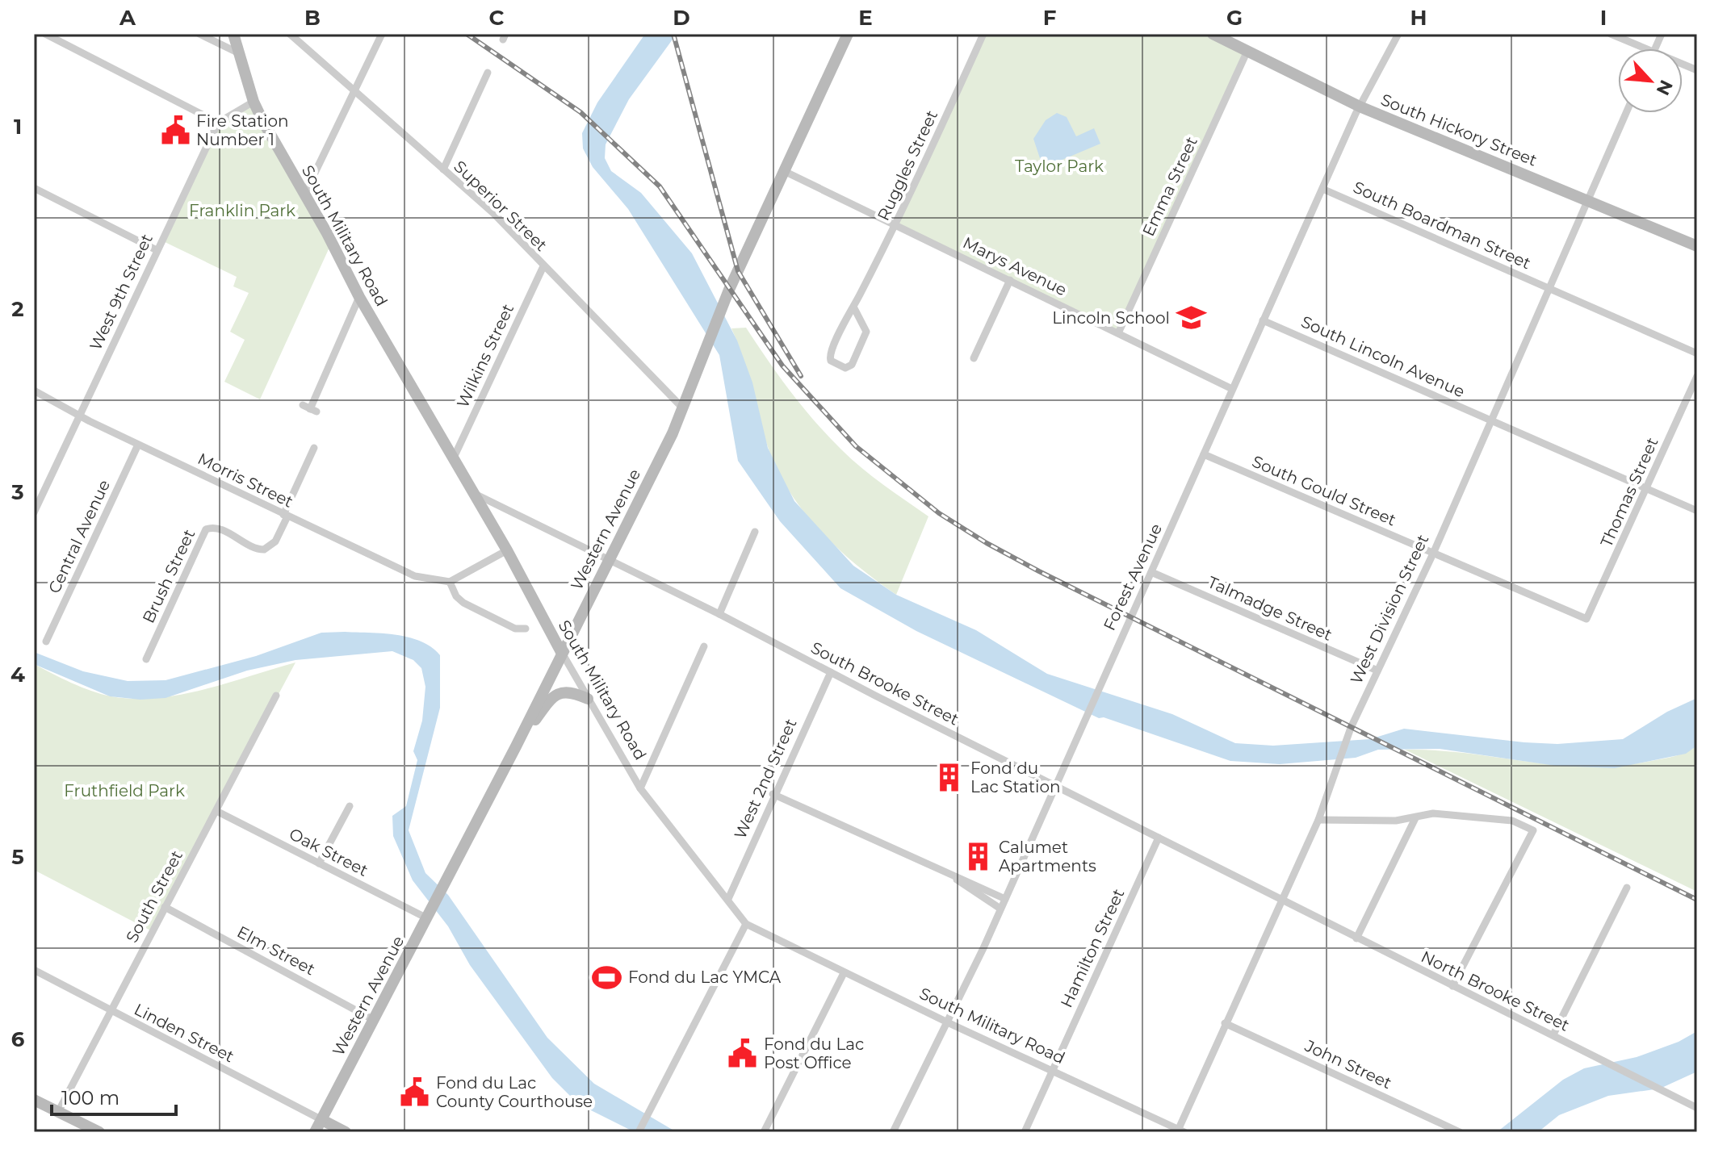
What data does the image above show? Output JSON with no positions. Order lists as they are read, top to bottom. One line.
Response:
{"streets":{"main road":["South Hickory Street","South Military Road","Western Avenue"],"street":["Ruggles Street","Emma Street","Superior Street","South Boardman Street","Marys Avenue","West 9th Street","Wilkins Street","South Lincoln Avenue","Morris Street","South Gould Street","Thomas Street","Central Avenue","Brush Street","Forest Avenue","Talmadge Street","West Division Street","South Brooke Street","West 2nd Street","Oak Street","South Street","Hamilton Street","Elm Street","North Brooke Street","Linden Street","John Street"]},"crossings":[["South Hickory Street","Emma Street"],["South Hickory Street","Forest Avenue"],["South Hickory Street","West Division Street"],["Ruggles Street","Marys Avenue"],["Emma Street","Marys Avenue"],["Superior Street","Wilkins Street"],["Superior Street","Western Avenue"],["South Boardman Street","Forest Avenue"],["South Boardman Street","West Division Street"],["South Military Road","Wilkins Street"],["South Military Road","Western Avenue"],["South Military Road","Forest Avenue"],["South Military Road","West Division Street"],["South Military Road","South Brooke Street"],["South Military Road","West 2nd Street"],["South Military Road","Hamilton Street"],["Marys Avenue","Western Avenue"],["Marys Avenue","Forest Avenue"],["West 9th Street","Morris Street"],["South Lincoln Avenue","Thomas Street"],["South Lincoln Avenue","Forest Avenue"],["South Lincoln Avenue","West Division Street"],["Morris Street","Central Avenue"],["Morris Street","Brush Street"],["South Gould Street","Thomas Street"],["South Gould Street","Forest Avenue"],["South Gould Street","West Division Street"],["Western Avenue","South Brooke Street"],["Western Avenue","Oak Street"],["Western Avenue","Elm Street"],["Western Avenue","Linden Street"],["Forest Avenue","Talmadge Street"],["Forest Avenue","South Brooke Street"],["Talmadge Street","West Division Street"],["West Division Street","South Brooke Street"],["West Division Street","North Brooke Street"],["West Division Street","John Street"],["South Brooke Street","West 2nd Street"],["South Brooke Street","Hamilton Street"],["South Brooke Street","North Brooke Street"],["Oak Street","South Street"],["South Street","Elm Street"],["South Street","Linden Street"]],"parks":["Taylor Park","Franklin Park","Fruthfield Park"],"places":{"public building":["Fire Station Number 1","Fond du Lac Post Office","Fond du Lac County Courthouse"],"school or university":["Lincoln School"],"building":["Fond du Lac Station","Calumet Apartments"],"sports":["Fond du Lac YMCA"]},"scale_bar":"100 m","north":"bottom right","grid":{"columns":["A","B","C","D","E","F","G","H","I"],"rows":["1","2","3","4","5","6"]}}
